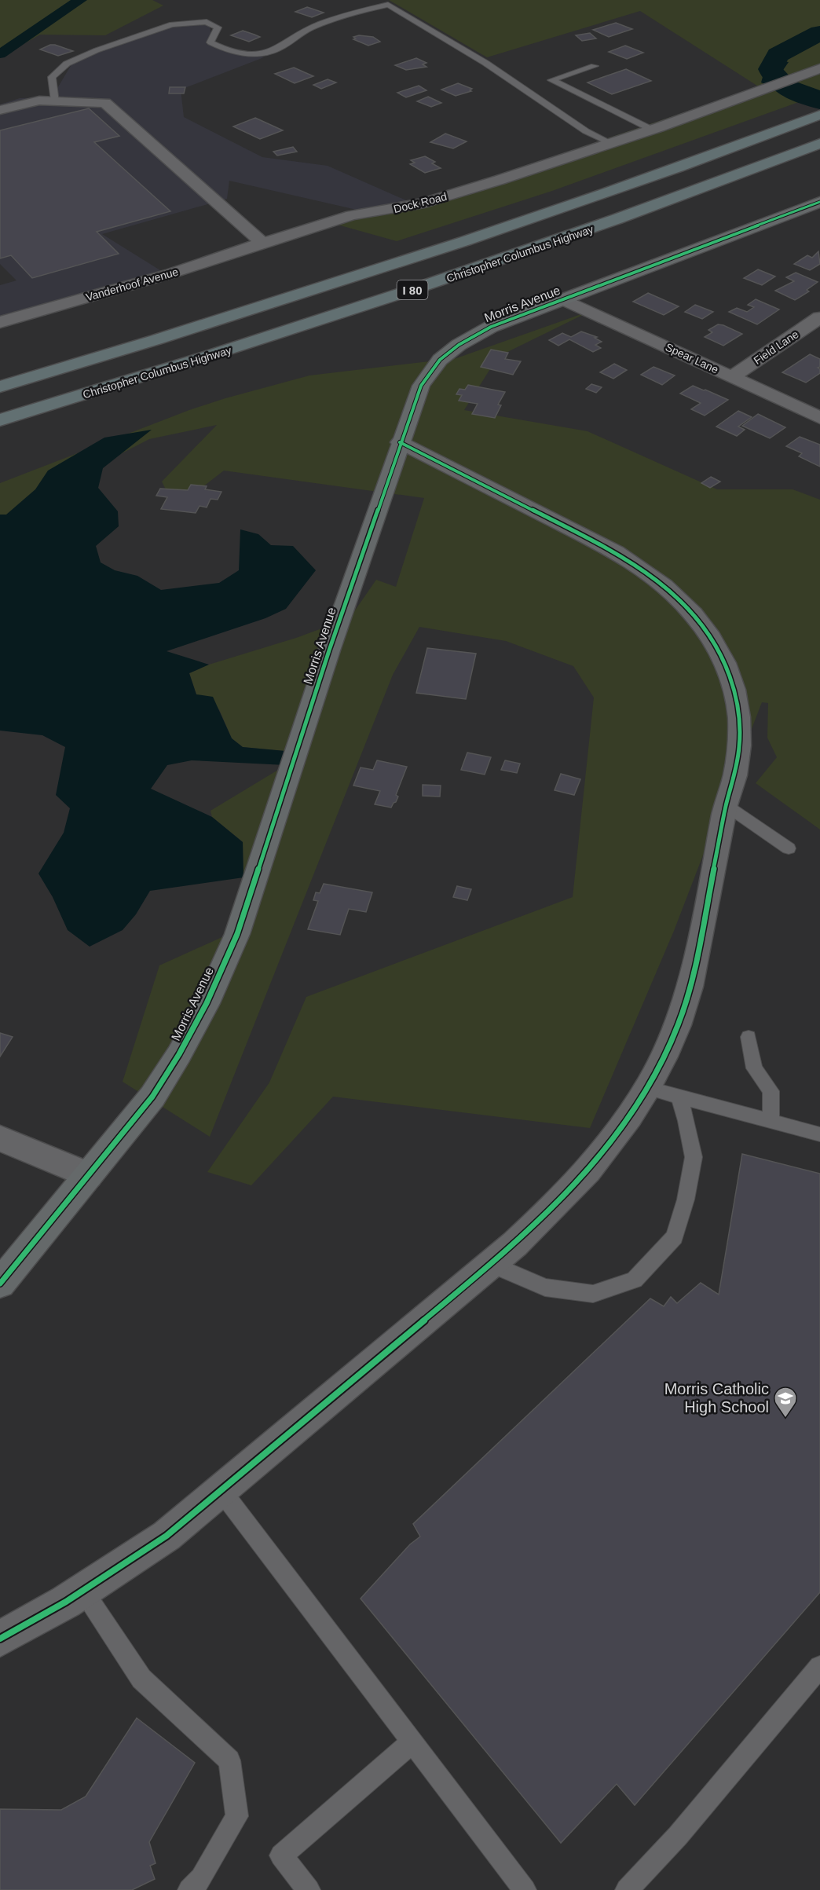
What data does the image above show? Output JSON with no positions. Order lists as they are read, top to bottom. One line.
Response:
{"streets":{"highway":["Christopher Columbus Highway","I 80"],"street":["Dock Road","Vanderhoof Avenue","Morris Avenue","Field Lane","Spear Lane"]},"crossings":[["Dock Road","Vanderhoof Avenue"],["Morris Avenue","Spear Lane"],["Field Lane","Spear Lane"]],"places":{"school or university":["Morris Catholic High School"]}}
